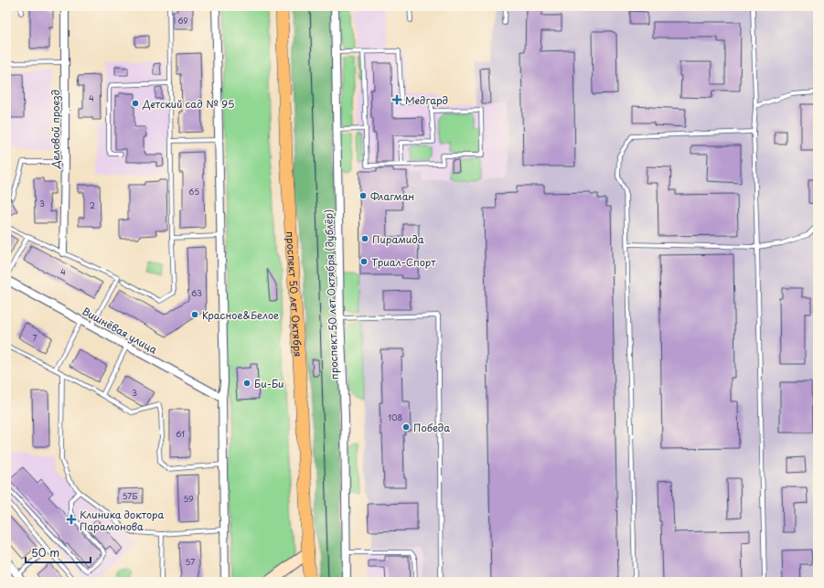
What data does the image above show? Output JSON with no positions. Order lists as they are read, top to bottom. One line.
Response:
{"streets":{"main road":["проспект 50 лет Октября"],"street":["Деловой проезд","проспект 50 лет Октября (дублёр)","Вишнёвая улица"]},"places":{"health":["Медгард","Клиника доктора Парамонова"],"other":["Детский сад № 95","Флагман","Пирамида","Триал-Спорт","Красное&Белое","Би-Би","Победа"]},"house_numbers":["69","4","65","3","2","4","63","7","3","108","61","57Б","59","57"],"scale_bar":"50 m"}
